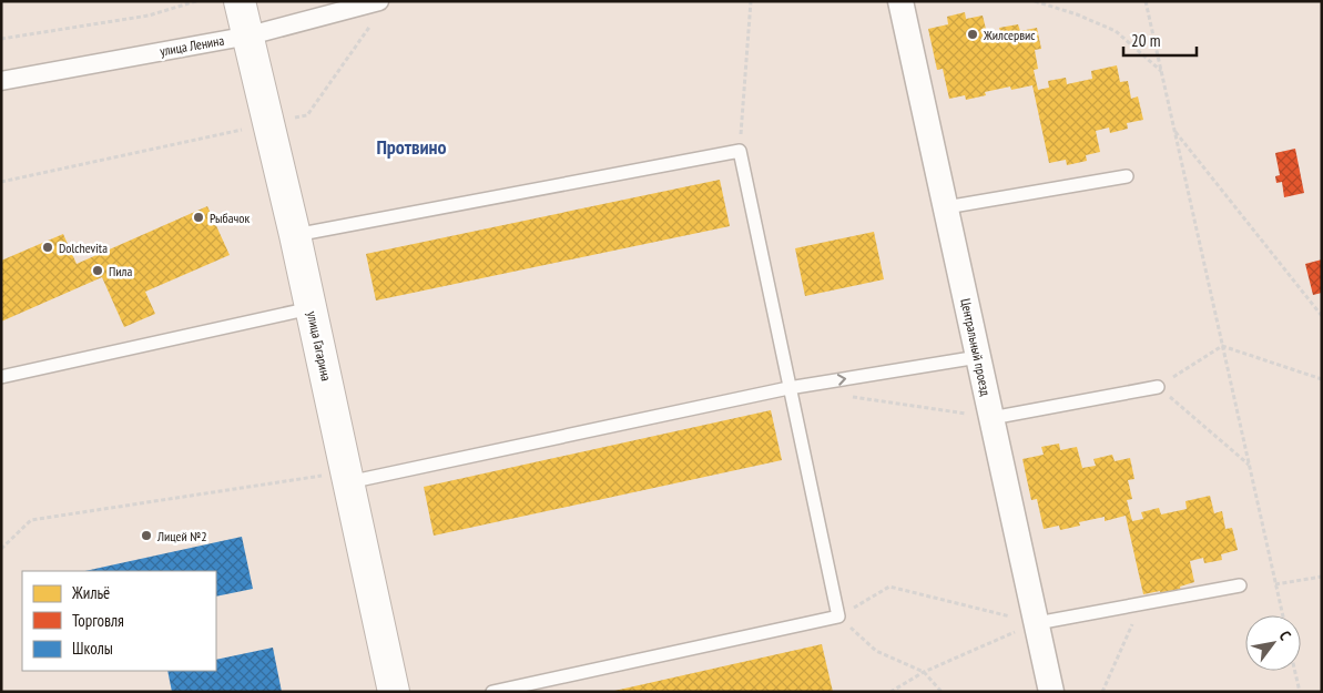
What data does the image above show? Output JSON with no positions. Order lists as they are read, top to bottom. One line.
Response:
{"streets":{"street":["улица Ленина","улица Гагарина","Центральный проезд"]},"crossings":[["улица Ленина","улица Гагарина"]],"districts":["Протвино"],"places":["Жилсервис","Рыбачок","Dolchevita","Пила","Лицей №2"],"legend":["Жильё","Торговля","Школы"],"scale_bar":"20 m","north":"top right"}
